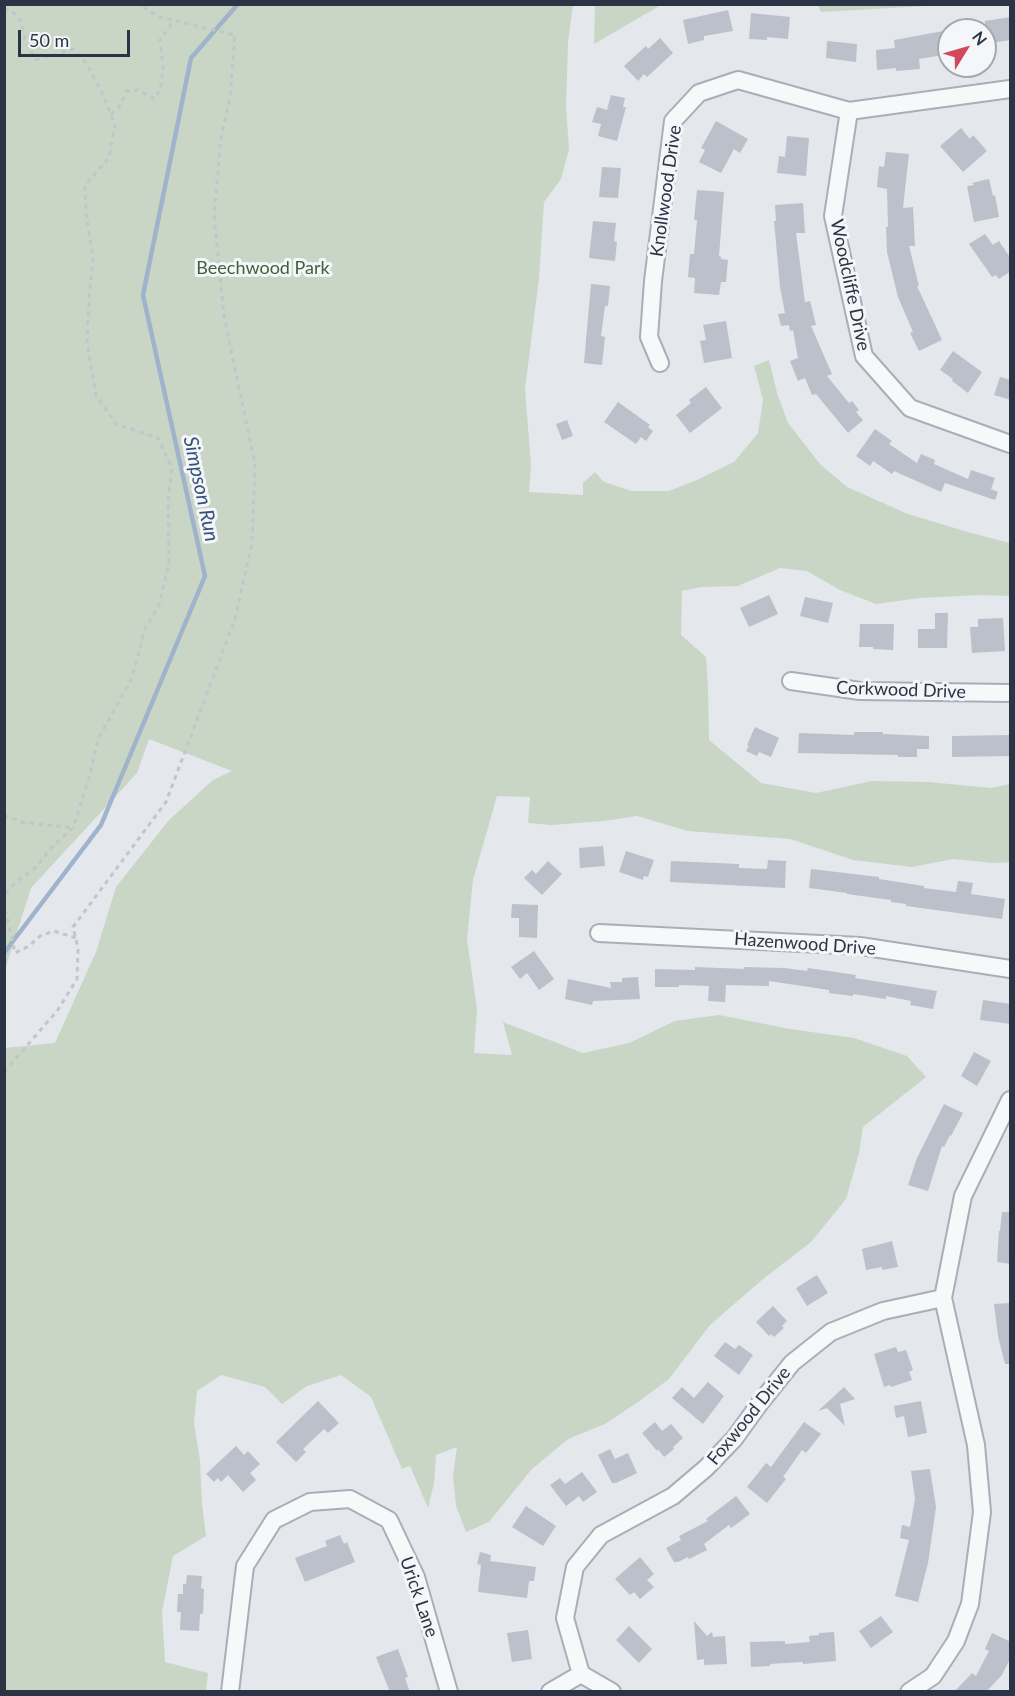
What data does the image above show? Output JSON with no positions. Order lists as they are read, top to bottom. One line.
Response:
{"streets":{"street":["Knollwood Drive","Woodcliffe Drive","Corkwood Drive","Hazenwood Drive","Foxwood Drive","Urick Lane"]},"crossings":[["Knollwood Drive","Woodcliffe Drive"]],"water":["Simpson Run"],"parks":["Beechwood Park"],"scale_bar":"50 m","north":"top right"}
